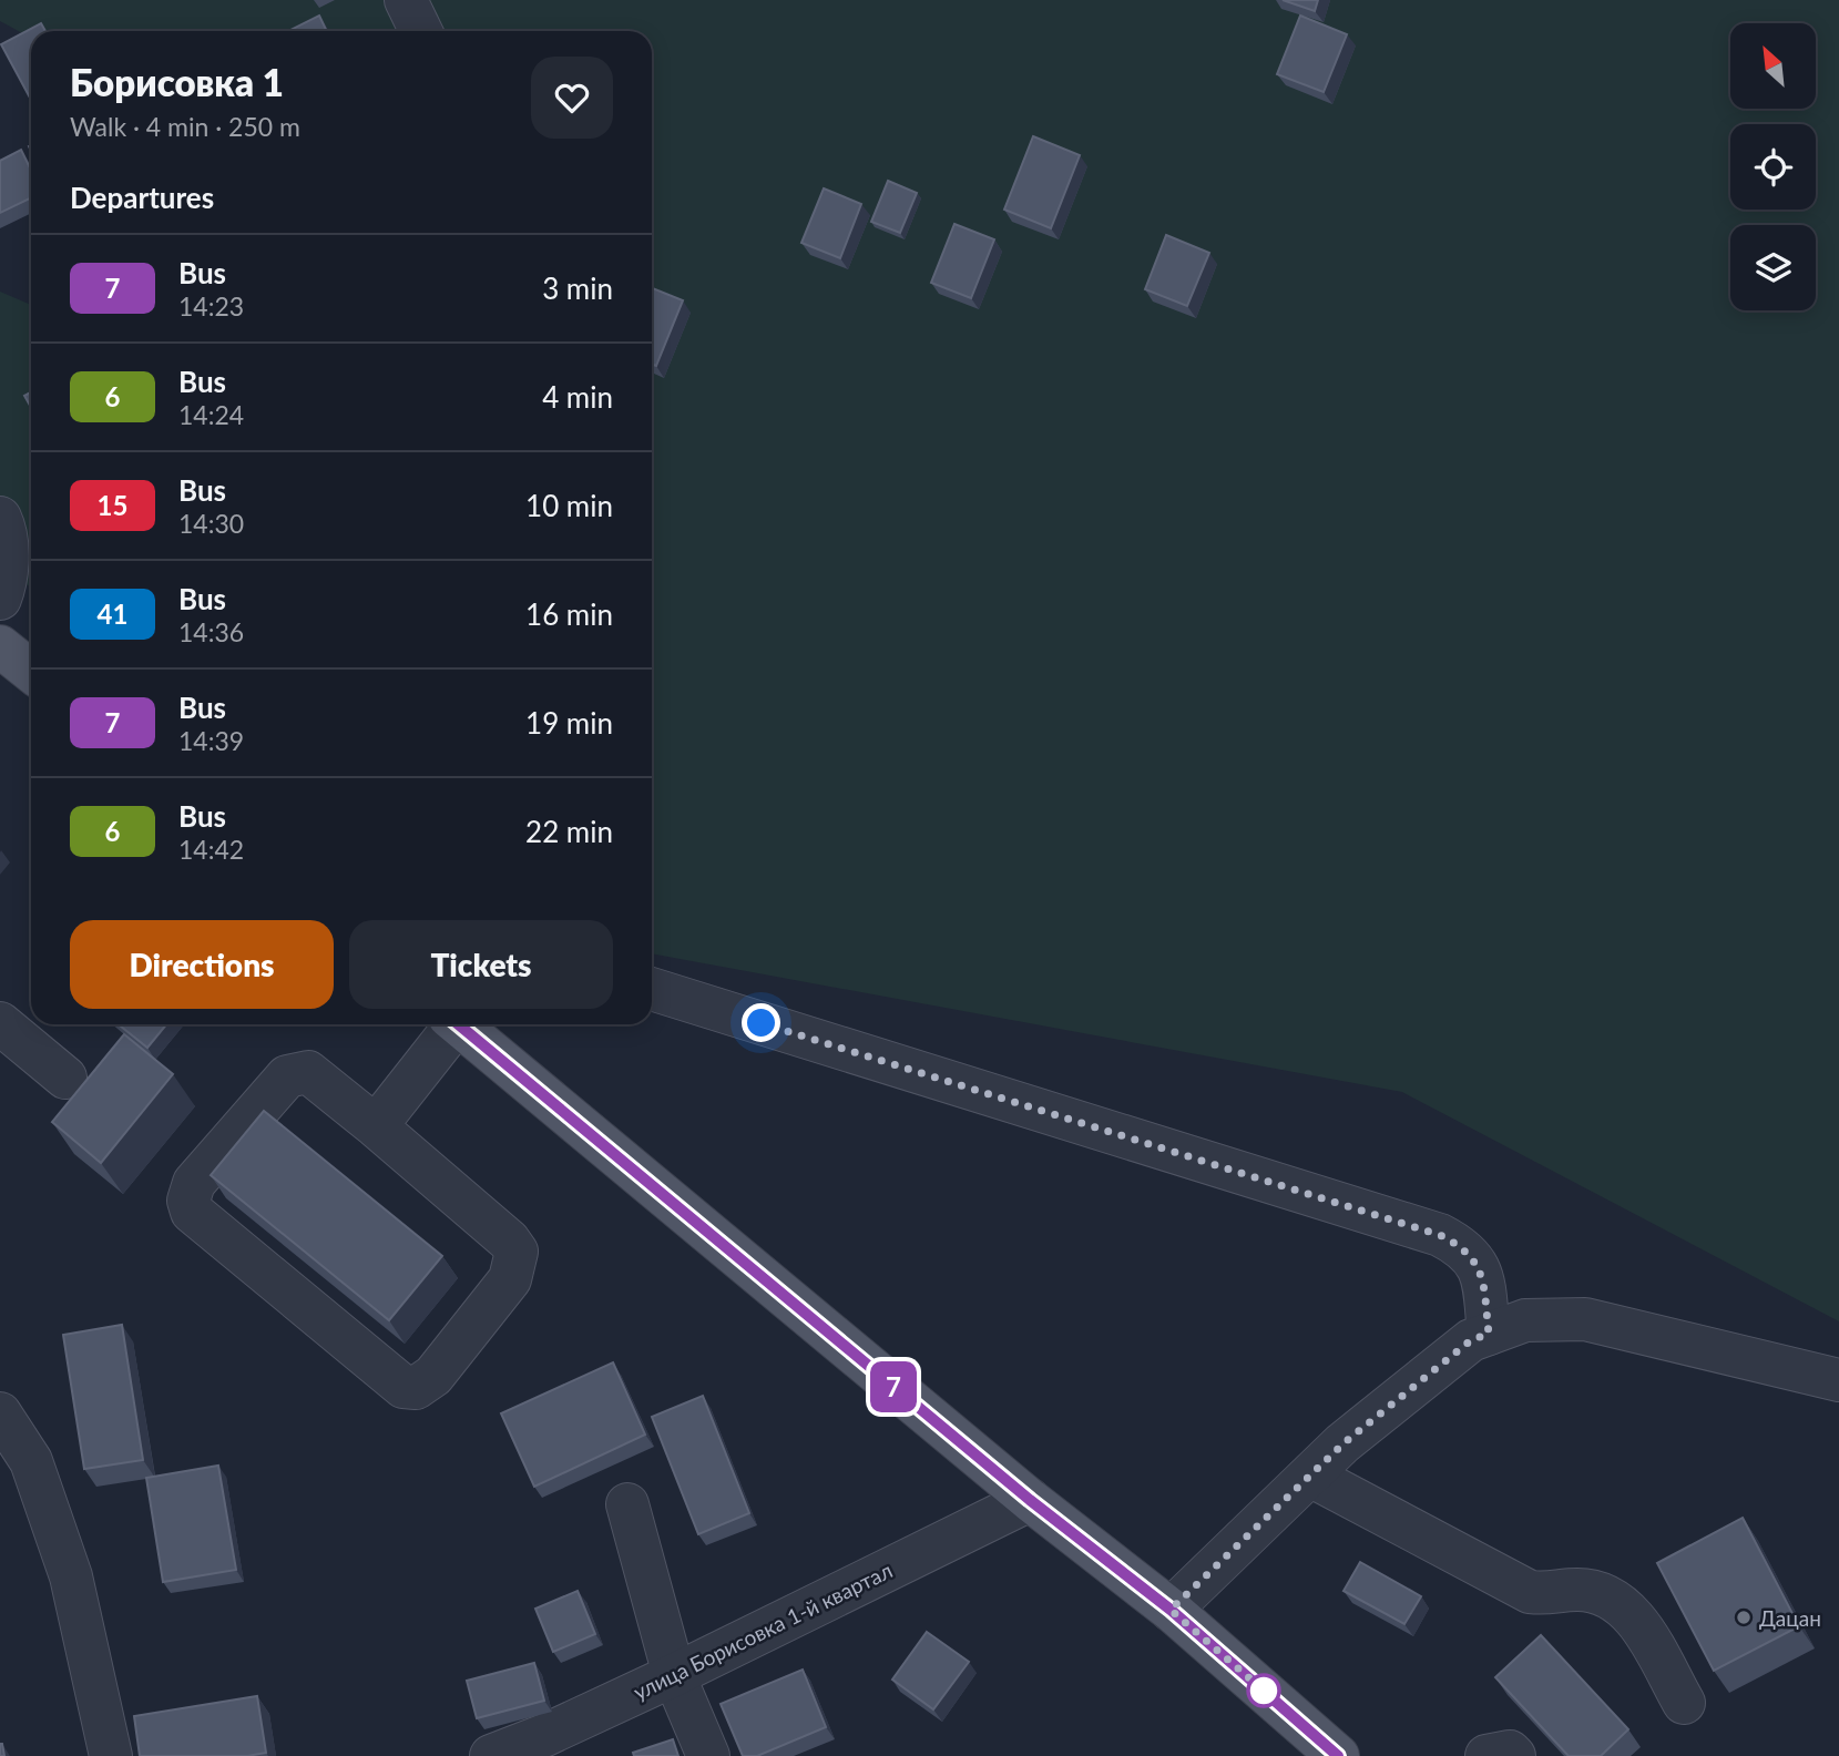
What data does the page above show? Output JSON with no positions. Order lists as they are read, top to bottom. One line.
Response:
{"streets":{"street":["улица Борисовка 1-й квартал"]},"places":["Дацан"],"lines":["bus line 7"],"north":"top left","page":{"on_map":"7","heading":[["Борисовка 1","Walk · 4 min · 250 m"],"Departures"],"list":[{"mark":"7","name":"Bus","note":"14:23","value":"3 min"},{"mark":"6","name":"Bus","note":"14:24","value":"4 min"},{"mark":"15","name":"Bus","note":"14:30","value":"10 min"},{"mark":"41","name":"Bus","note":"14:36","value":"16 min"},{"mark":"7","name":"Bus","note":"14:39","value":"19 min"},{"mark":"6","name":"Bus","note":"14:42","value":"22 min"}],"buttons":["Directions","Tickets"]}}
